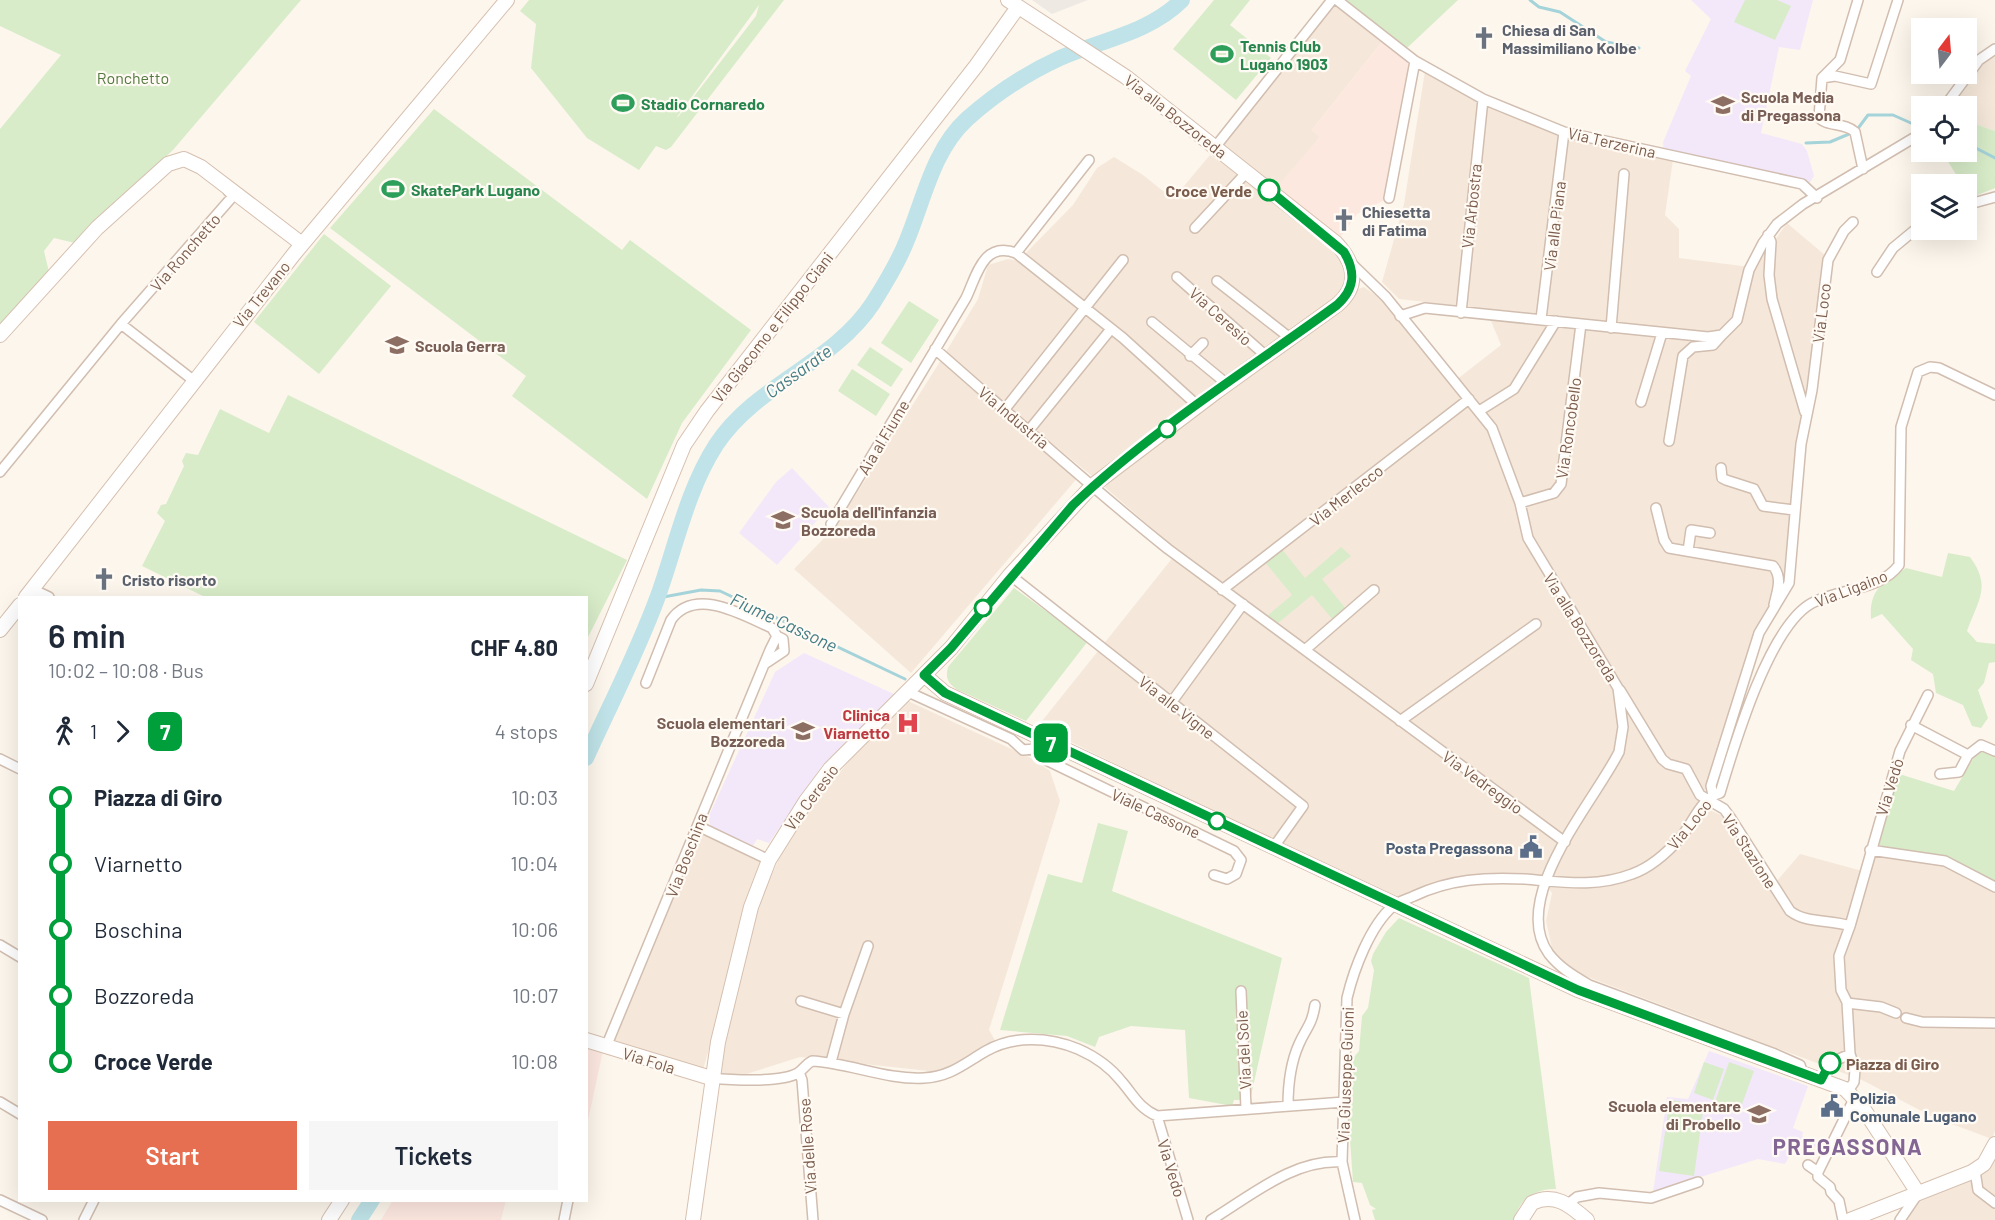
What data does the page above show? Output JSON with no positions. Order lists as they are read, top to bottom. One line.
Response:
{"streets":{"main road":["Via alla Bozzoreda","Via Trevano","Via Ceresio","Via Giacomo e Filippo Ciani","Viale Cassone","Via Fola"],"street":["Via Terzerina","Via Arbostra","Via alla Piana","Via Ronchetto","Via Loco","Via Industria","Via Roncobello","Aia al Fiume","Via Merlecco","Via Ligaino","Via alle Vigne","Via Vedreggio","Via Vedò","Via Stazione","Via Boschina","Via del Sole","Via Giuseppe Guioni","Via delle Rose","Via Vedo"]},"crossings":[["Via alla Bozzoreda","Via Loco"],["Via alla Bozzoreda","Via Giacomo e Filippo Ciani"],["Via alla Bozzoreda","Via Roncobello"],["Via alla Bozzoreda","Via Merlecco"],["Via alla Bozzoreda","Via Vedreggio"],["Via alla Bozzoreda","Viale Cassone"],["Via alla Bozzoreda","Via Stazione"],["Via Terzerina","Via Arbostra"],["Via Terzerina","Via alla Piana"],["Via Loco","Via Ligaino"],["Via Loco","Viale Cassone"],["Via Loco","Via Stazione"],["Via Loco","Via Giuseppe Guioni"],["Via Ceresio","Via Industria"],["Via Ceresio","Via alle Vigne"],["Via Ceresio","Via Vedreggio"],["Via Ceresio","Viale Cassone"],["Via Ceresio","Via Fola"],["Via Industria","Aia al Fiume"],["Via Industria","Via Vedreggio"],["Via Merlecco","Via Vedreggio"],["Via Ligaino","Via Stazione"],["Via alle Vigne","Viale Cassone"],["Via Vedò","Via Stazione"],["Viale Cassone","Via Giuseppe Guioni"],["Via Boschina","Via Fola"],["Via del Sole","Via Giuseppe Guioni"],["Via del Sole","Via Vedo"]],"districts":["PREGASSONA"],"water":["Cassarate","Fiume Cassone"],"parks":["Ronchetto"],"places":{"church":["Chiesa di San Massimiliano Kolbe","Chiesetta di Fatima","Cristo risorto"],"sports":["Tennis Club Lugano 1903","Stadio Cornaredo","SkatePark Lugano"],"school or university":["Scuola Media di Pregassona","Scuola Gerra","Scuola dell'infanzia Bozzoreda","Scuola elementari Bozzoreda","Scuola elementare di Probello"],"other":["Croce Verde","Piazza di Giro"],"hospital":["Clinica Viarnetto"],"public building":["Posta Pregassona","Polizia Comunale Lugano"]},"lines":["bus line 7"],"north":"top","page":{"on_map":"7","heading":["6 min","10:02 – 10:08 · Bus","CHF 4.80"],"legs":["1","7","4 stops"],"list":[{"name":"Piazza di Giro","value":"10:03"},{"name":"Viarnetto","value":"10:04"},{"name":"Boschina","value":"10:06"},{"name":"Bozzoreda","value":"10:07"},{"name":"Croce Verde","value":"10:08"}],"buttons":["Start","Tickets"]}}
